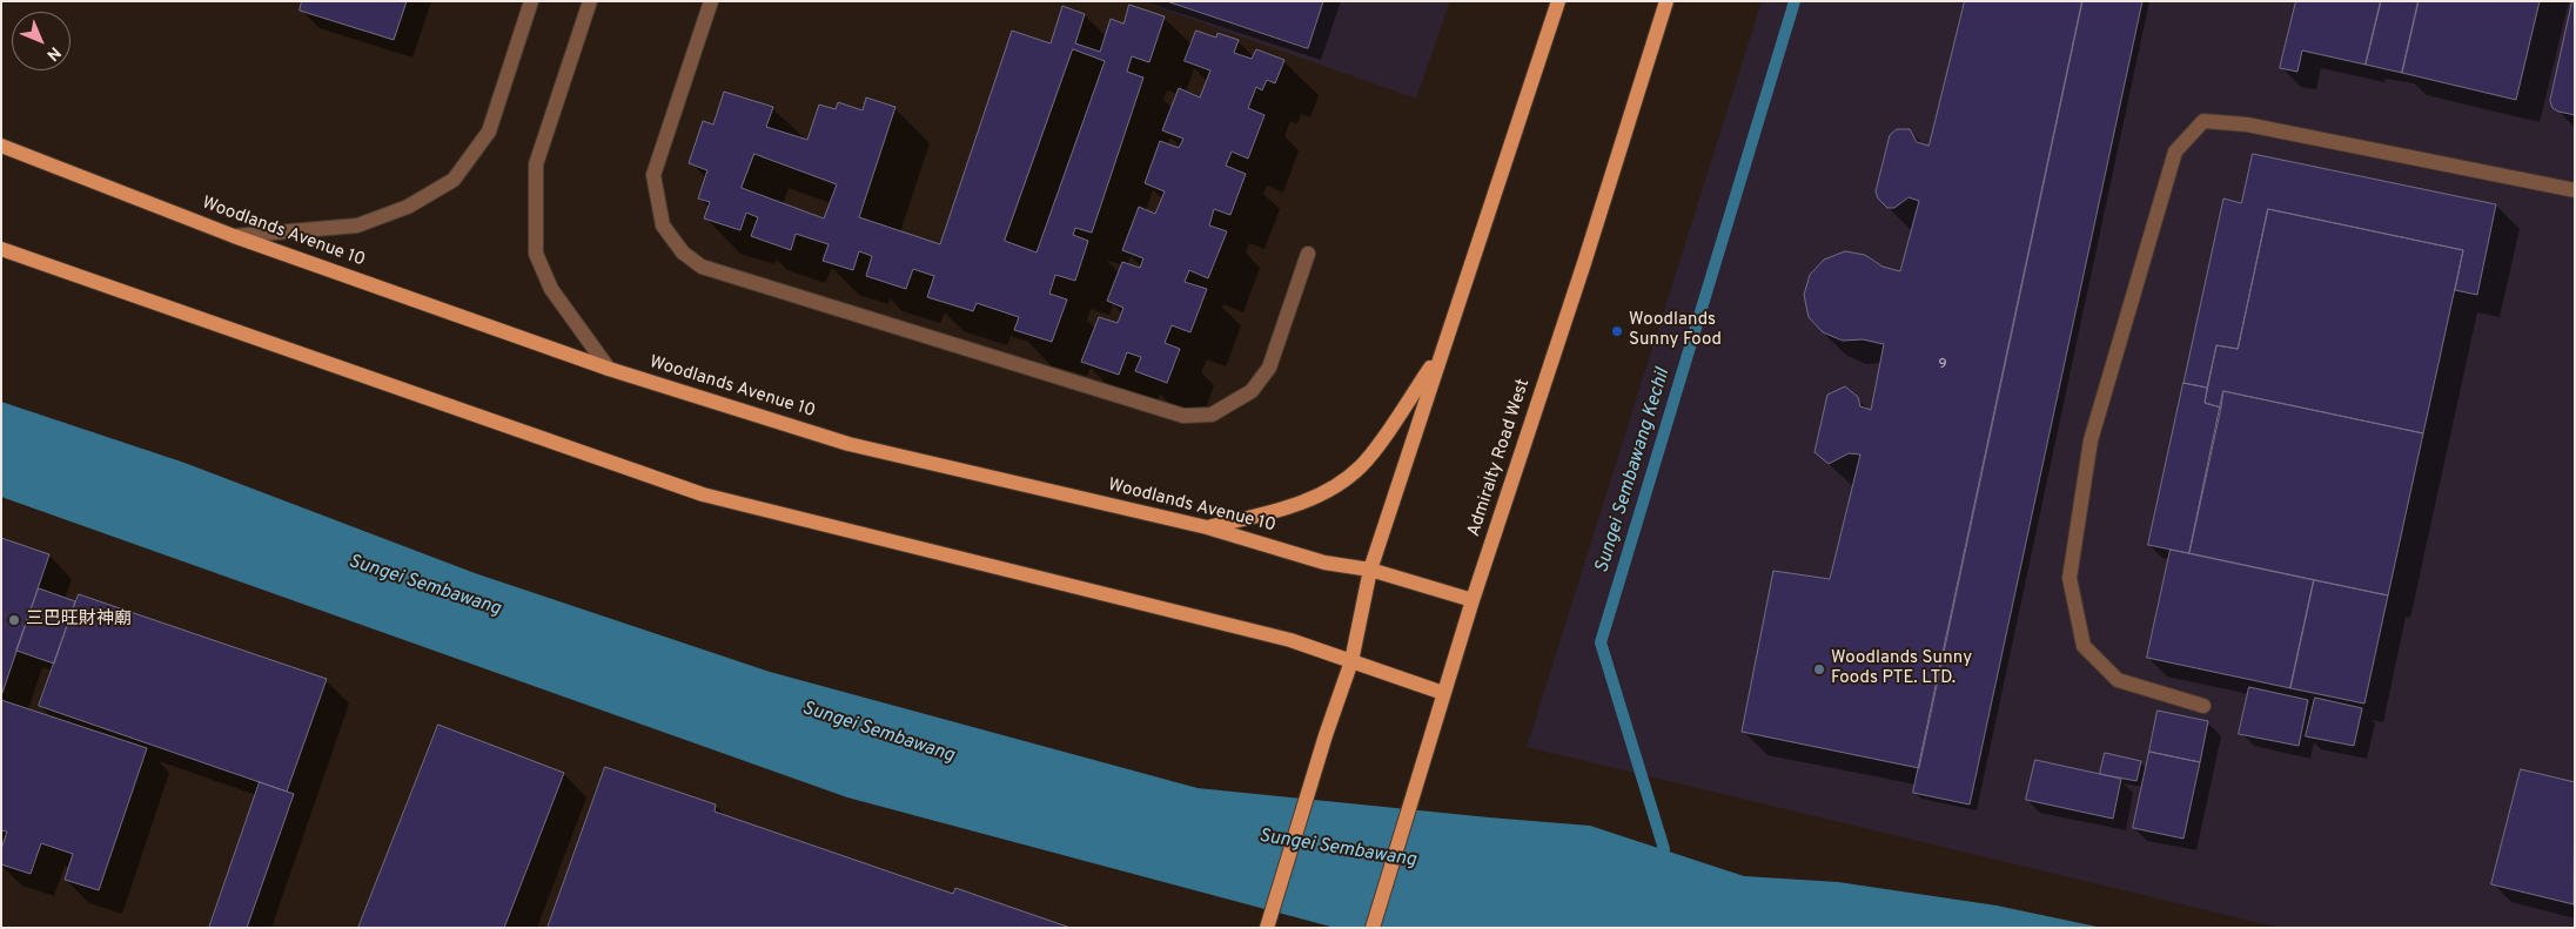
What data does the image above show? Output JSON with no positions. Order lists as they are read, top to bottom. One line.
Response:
{"streets":{"main road":["Woodlands Avenue 10","Admiralty Road West"]},"crossings":[["Woodlands Avenue 10","Admiralty Road West"]],"water":["Sungei Sembawang Kechil","Sungei Sembawang"],"places":["Woodlands Sunny Food","三巴旺財神廟","Woodlands Sunny Foods PTE. LTD."],"house_numbers":["9"],"north":"bottom right"}
